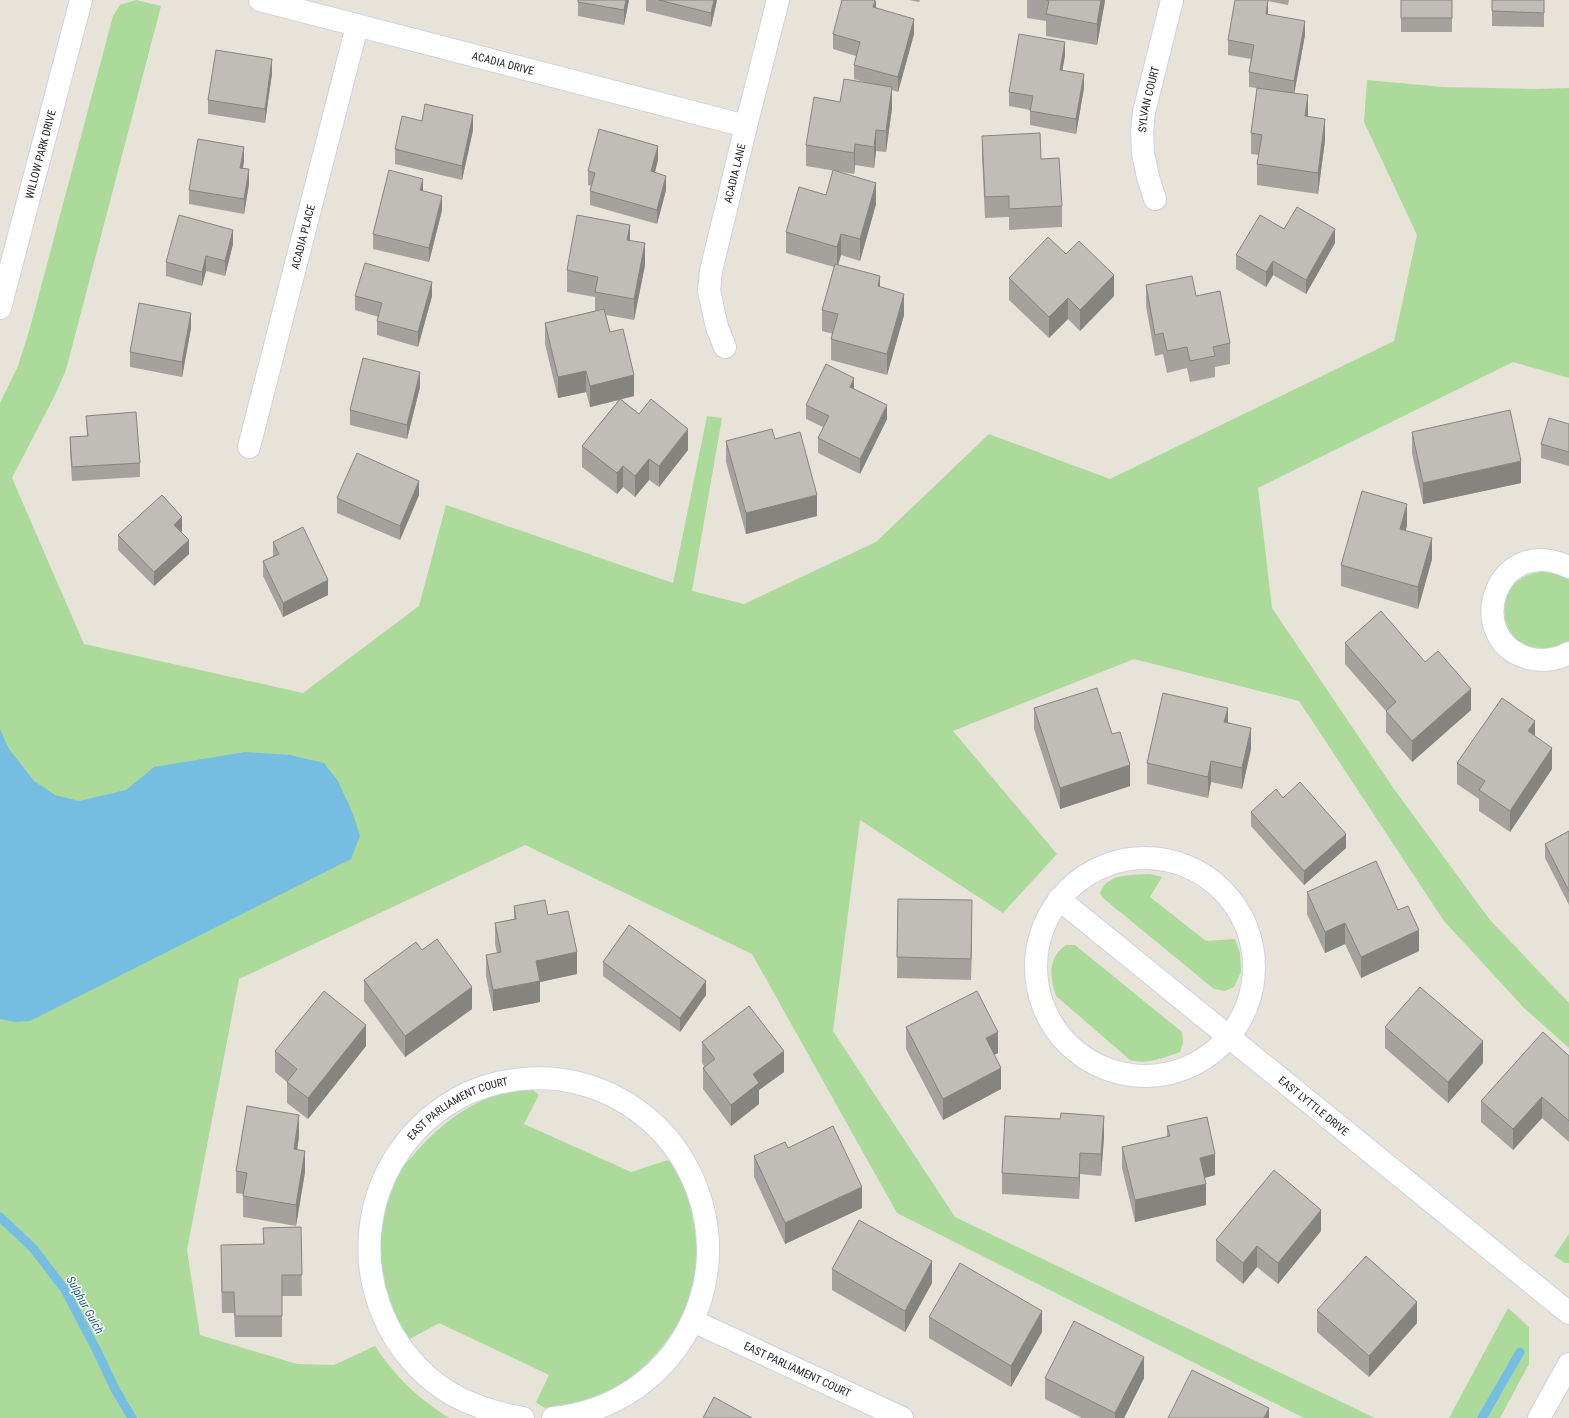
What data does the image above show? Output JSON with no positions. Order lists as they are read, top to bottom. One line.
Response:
{"streets":{"street":["ACADIA DRIVE","SYLVAN COURT","WILLOW PARK DRIVE","ACADIA LANE","ACADIA PLACE","EAST LYTTLE DRIVE","EAST PARLIAMENT COURT"]},"crossings":[["ACADIA DRIVE","ACADIA LANE"],["ACADIA DRIVE","ACADIA PLACE"]],"water":["Sulphur Gulch"]}
